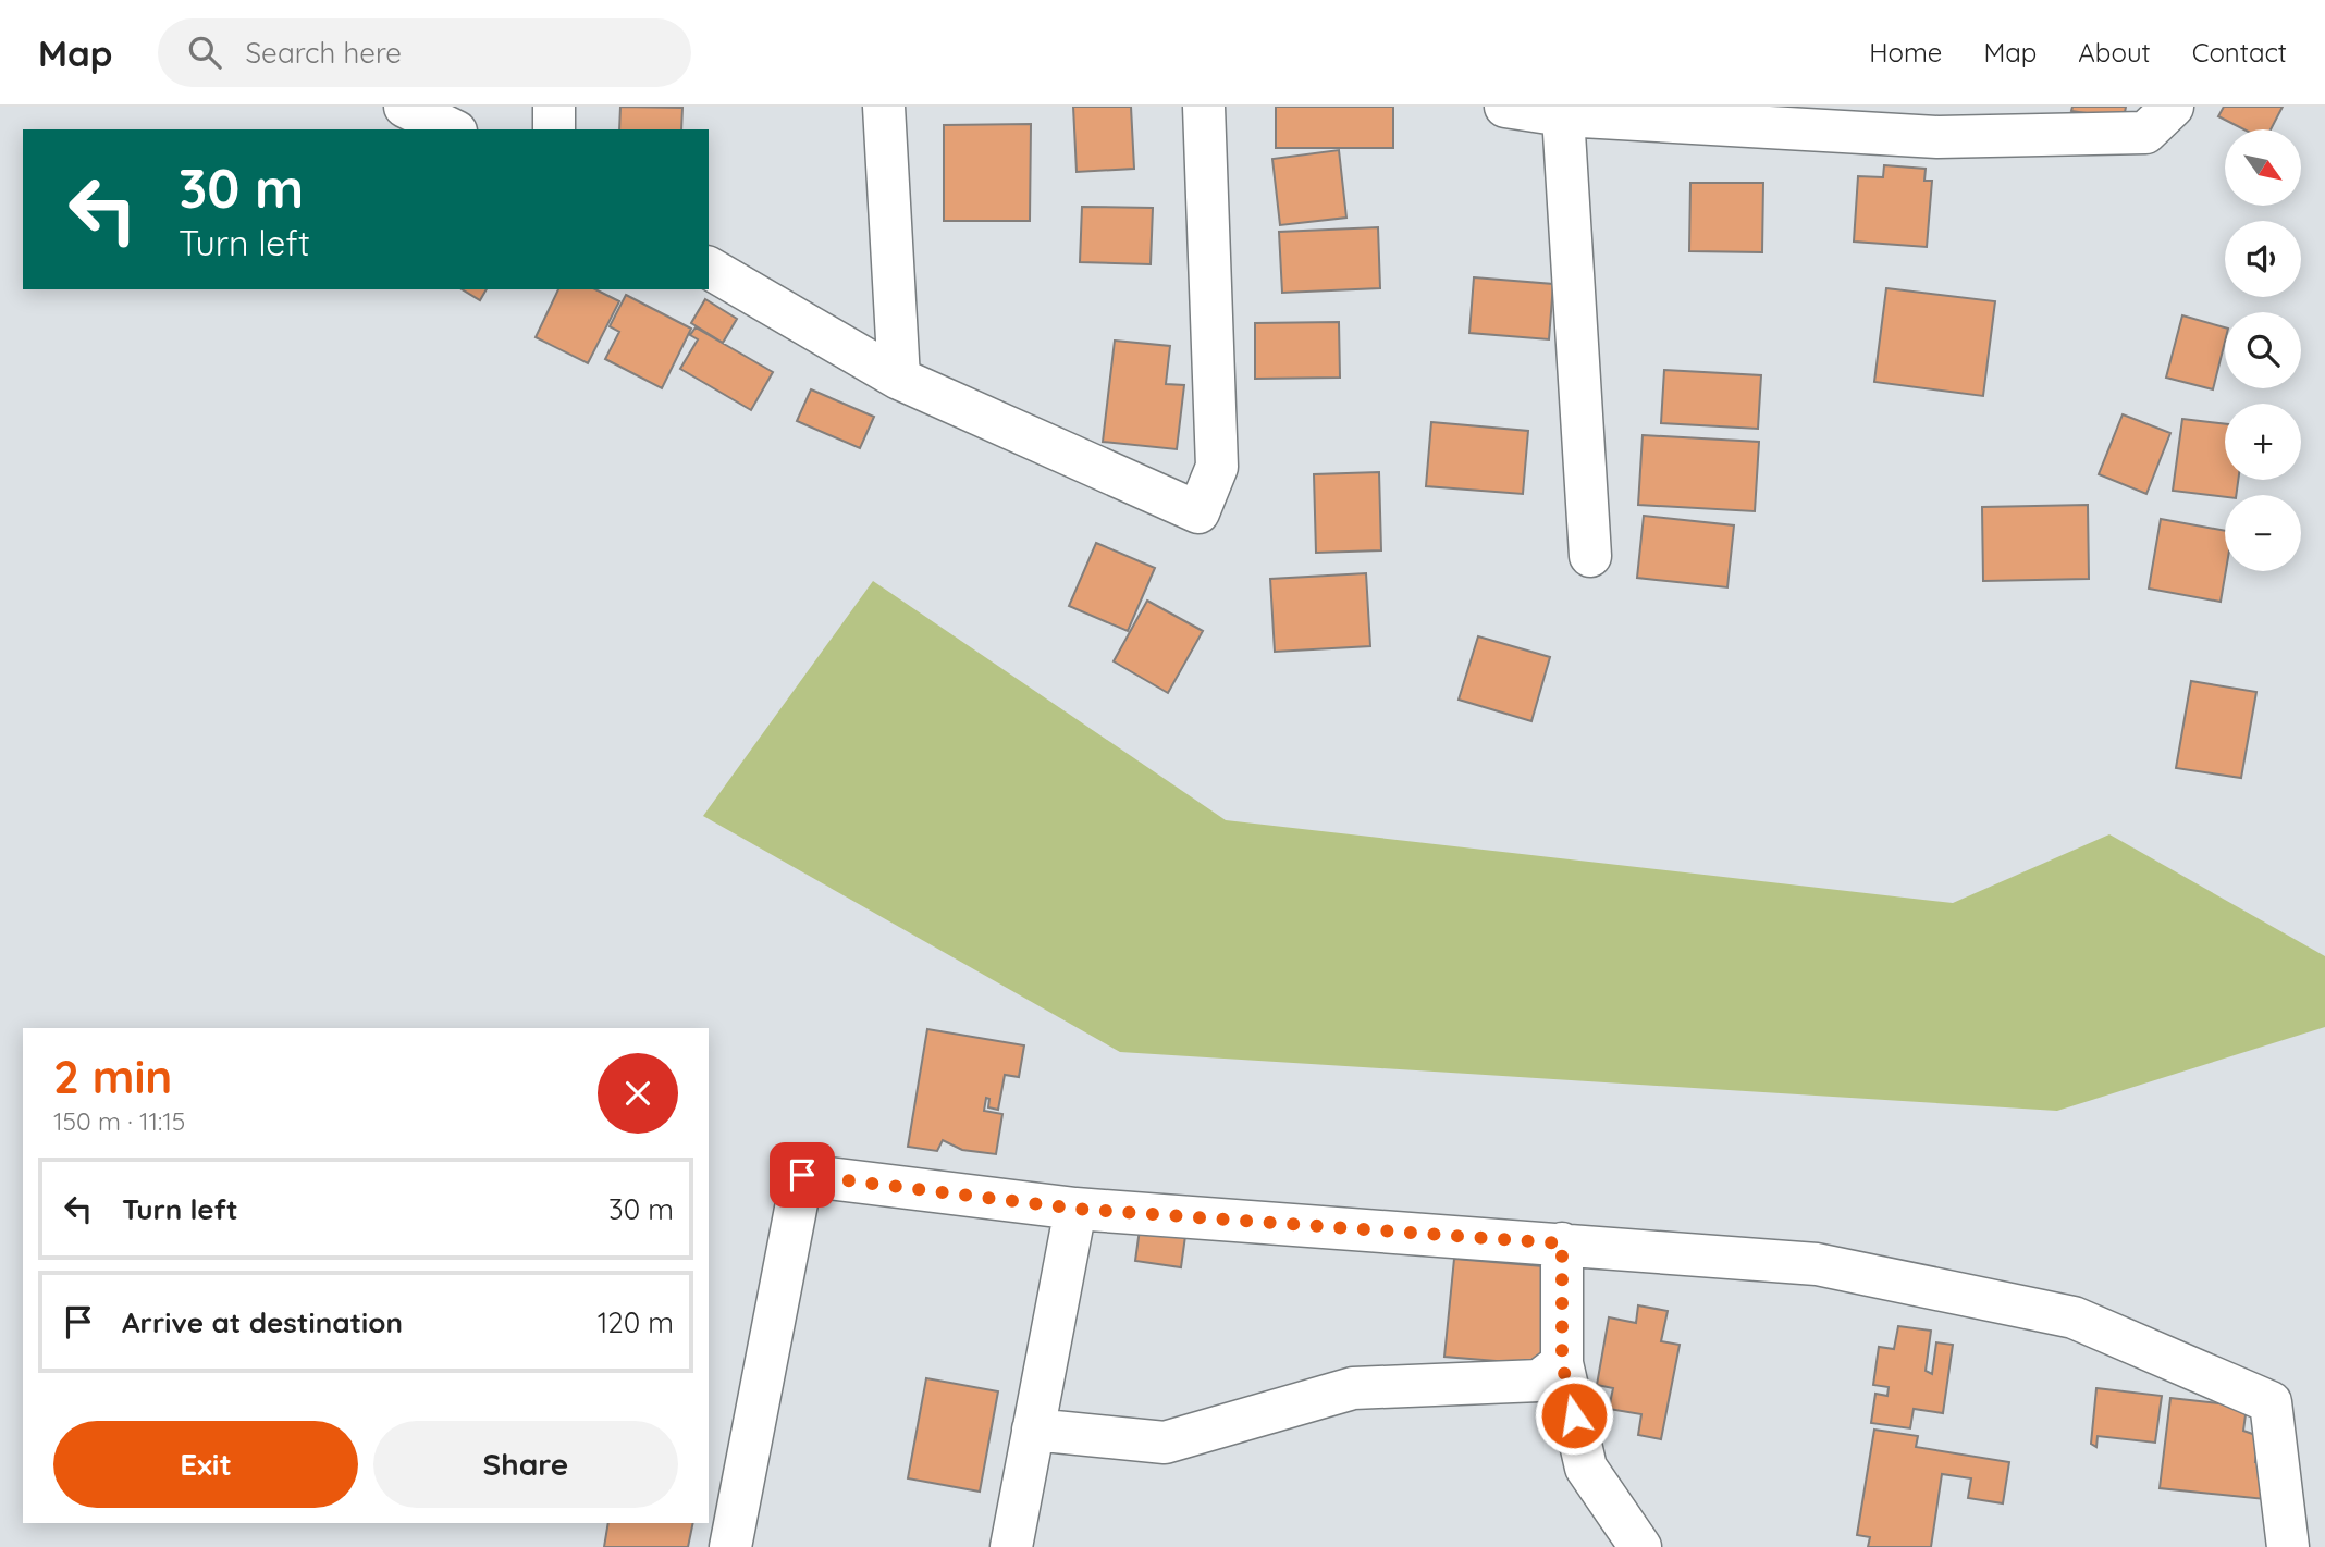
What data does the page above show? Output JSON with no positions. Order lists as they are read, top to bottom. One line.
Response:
{"north":"bottom right","page":{"header":"Map","search":"Search here","nav":["Home","Map","About","Contact"],"map_buttons":["+","−"],"turn":["30 m","Turn left"],"heading":["2 min","150 m · 11:15"],"list":[{"name":"Turn left","value":"30 m"},{"name":"Arrive at destination","value":"120 m"}],"buttons":["Exit","Share"]}}
